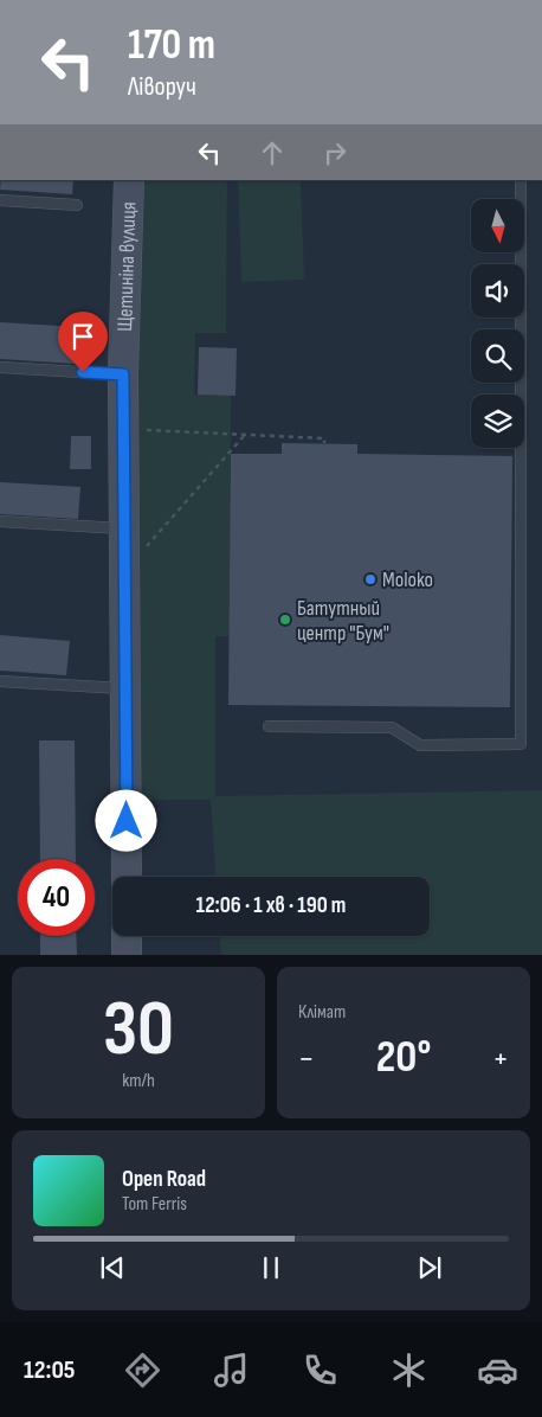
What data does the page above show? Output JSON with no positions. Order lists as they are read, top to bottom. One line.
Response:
{"streets":{"street":["Щетиніна вулиця"]},"places":["Moloko","Батутный центр \"Бум\""],"north":"bottom","page":{"turn":["170 m","Ліворуч"],"limit":"40","trip":"12:06 · 1 хв · 190 m","tile":[["30","km/h"],"Клімат"],"heat":["−","20°","+"],"song":["Open Road","Tom Ferris"],"tabs":"12:05"}}
